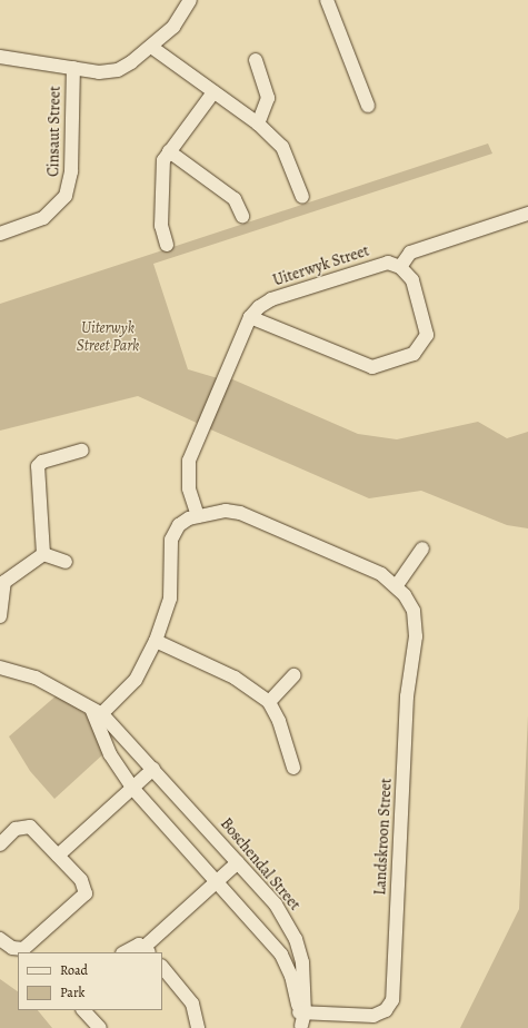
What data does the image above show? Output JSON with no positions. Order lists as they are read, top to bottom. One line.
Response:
{"streets":{"street":["Cinsaut Street","Uiterwyk Street","Landskroon Street","Boschendal Street"]},"crossings":[["Uiterwyk Street","Landskroon Street"],["Landskroon Street","Boschendal Street"]],"parks":["Uiterwyk Street Park"],"legend":["Road","Park"]}
